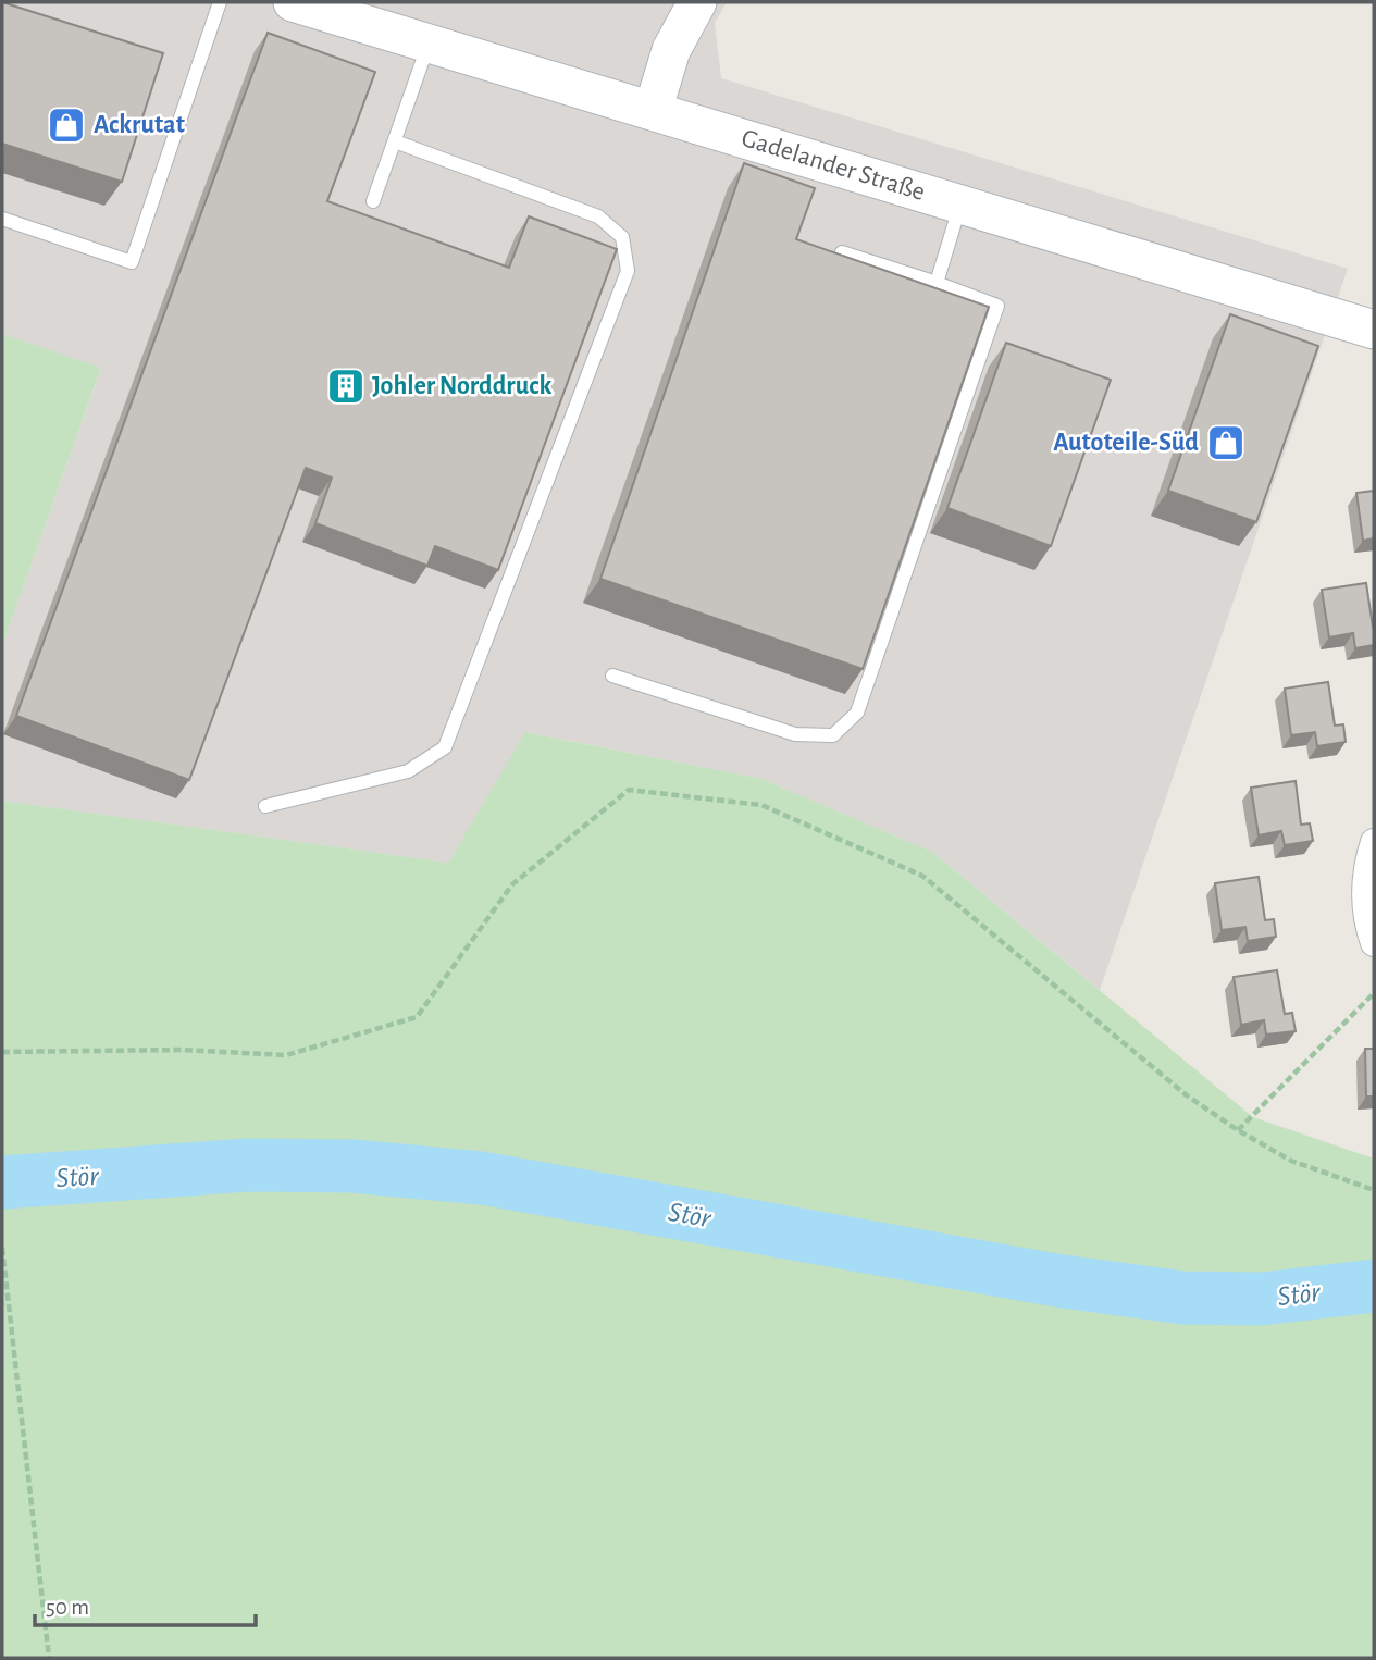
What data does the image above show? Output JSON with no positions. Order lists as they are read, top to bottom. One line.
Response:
{"streets":{"street":["Gadelander Straße"]},"water":["Stör"],"places":{"shop":["Ackrutat","Autoteile-Süd"],"building":["Johler Norddruck"]},"scale_bar":"50 m"}
